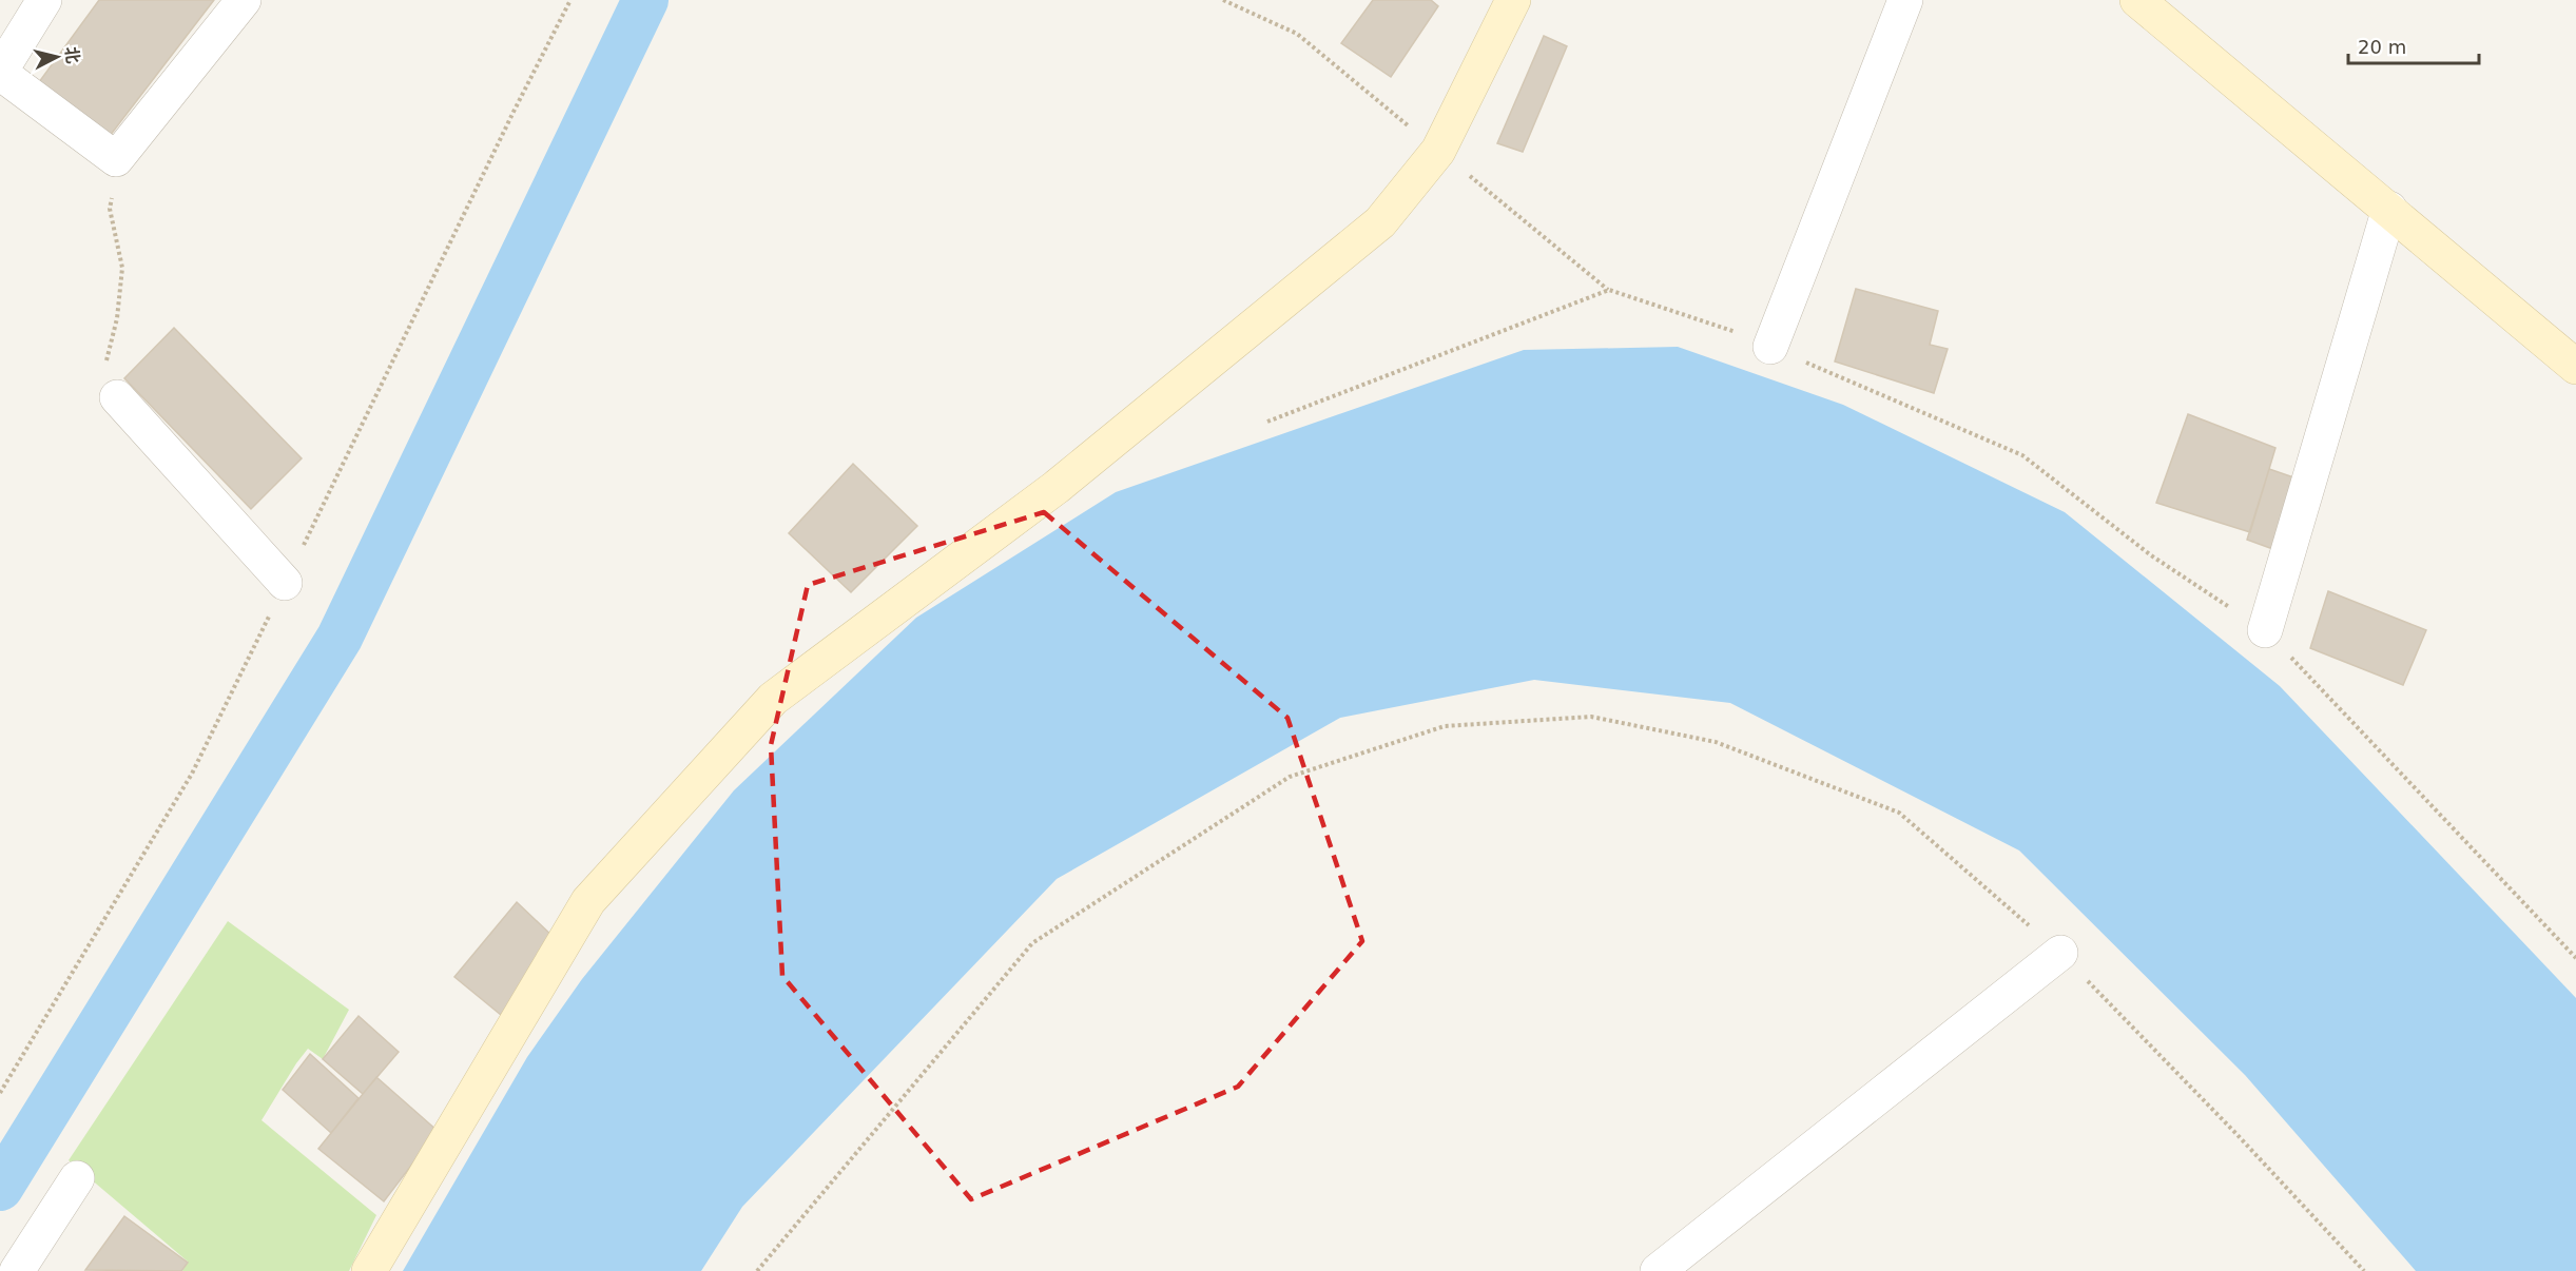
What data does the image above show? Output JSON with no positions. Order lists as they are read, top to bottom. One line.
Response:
{"scale_bar":"20 m","north":"right"}
